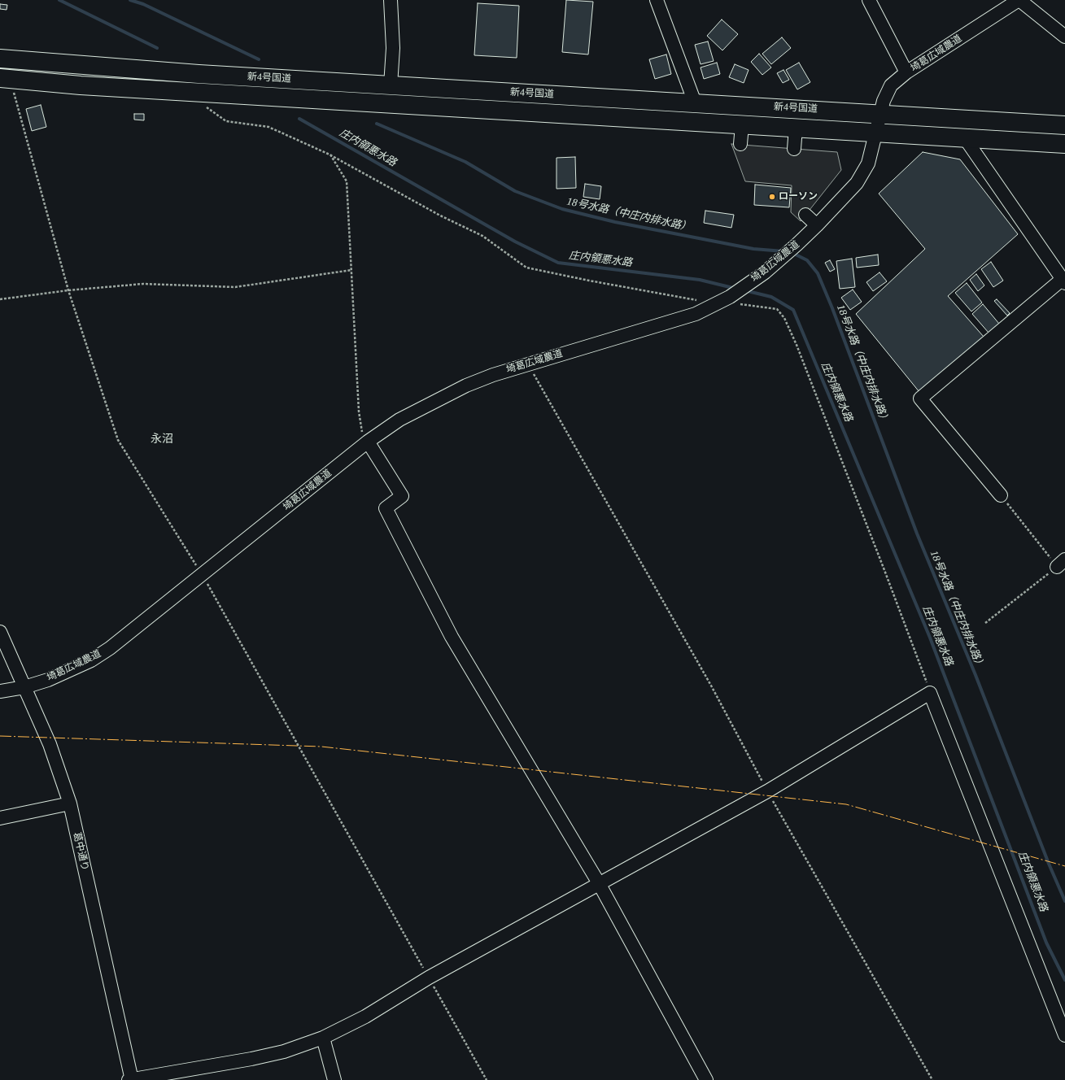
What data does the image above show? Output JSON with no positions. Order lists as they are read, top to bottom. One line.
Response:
{"streets":{"highway":["新4号国道"],"street":["埼葛広域農道","葛中通り"]},"crossings":[["埼葛広域農道","新4号国道"],["埼葛広域農道","葛中通り"]],"districts":["永沼"],"water":["庄内領悪水路","18号水路（中庄内排水路）"],"places":["ローソン"]}
